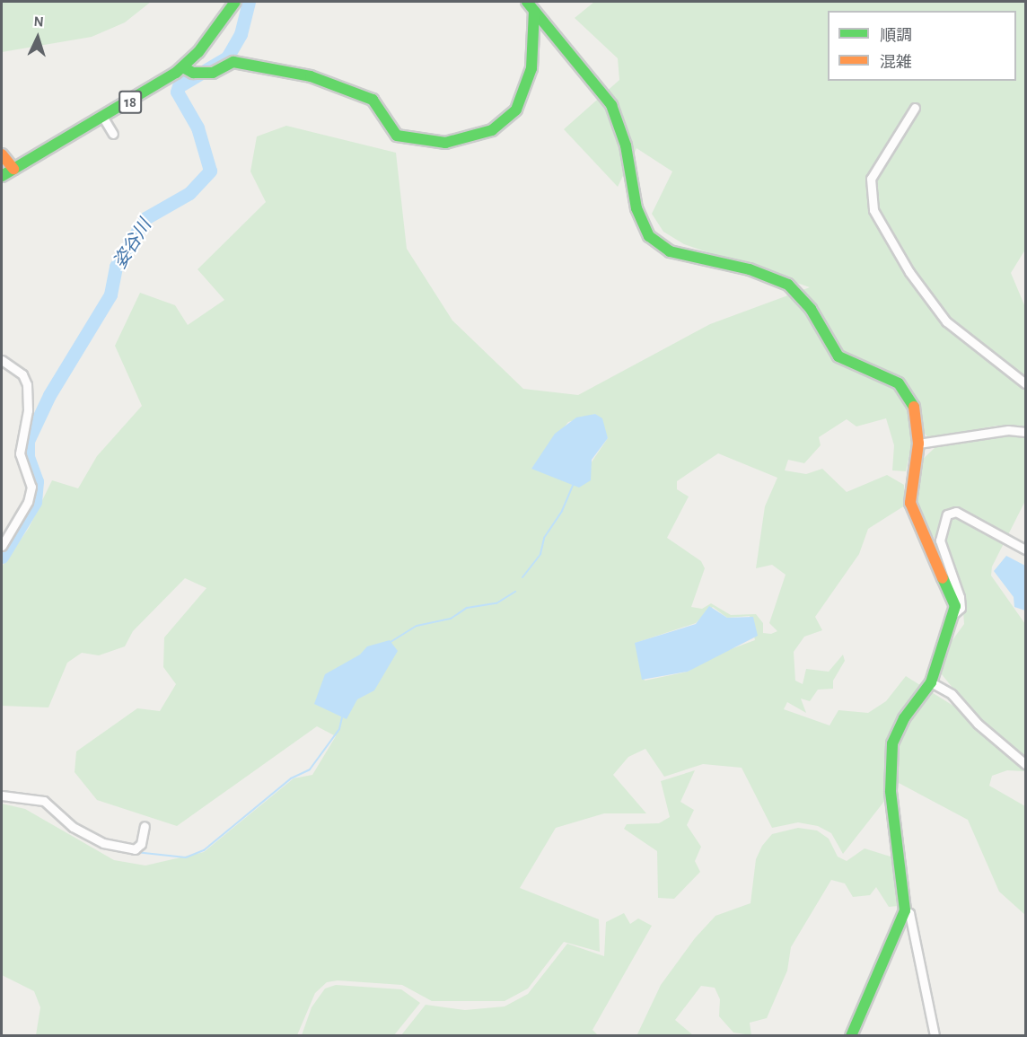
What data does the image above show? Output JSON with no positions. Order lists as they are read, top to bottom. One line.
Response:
{"streets":{"street":["18"]},"water":["姿谷川"],"legend":["順調","混雑"],"north":"top"}
